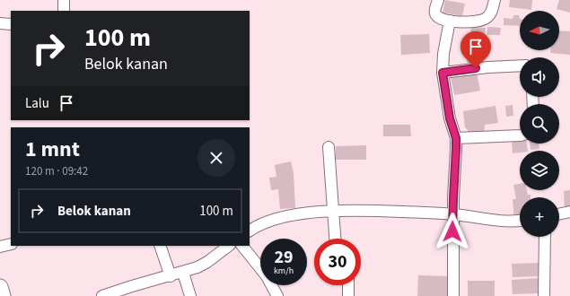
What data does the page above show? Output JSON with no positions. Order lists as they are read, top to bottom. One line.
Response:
{"north":"left","page":{"map_buttons":"+","turn":["100 m","Belok kanan"],"then":"Lalu","heading":["1 mnt","120 m · 09:42"],"list":[{"name":"Belok kanan","value":"100 m"}],"speed":"29 km/h","limit":"30"}}
